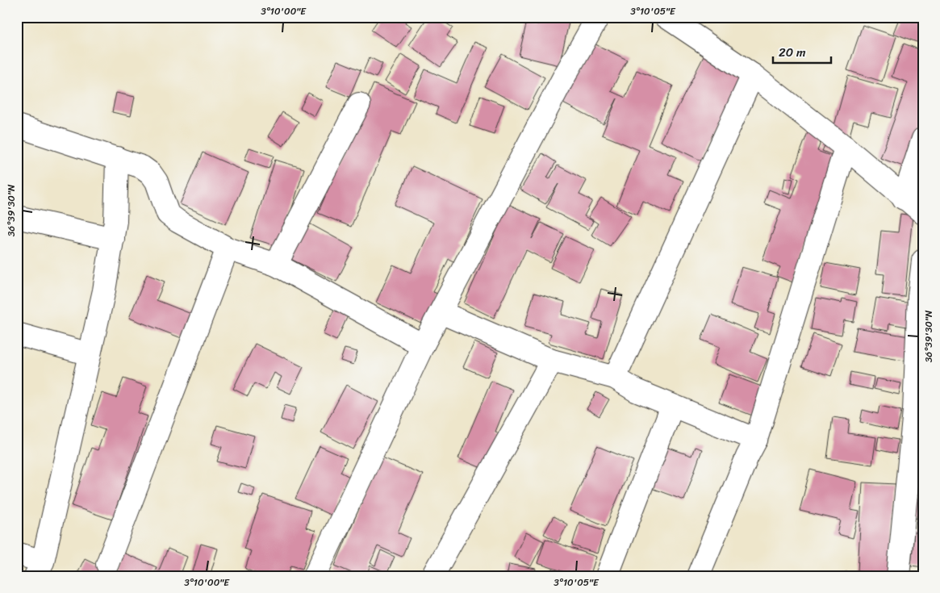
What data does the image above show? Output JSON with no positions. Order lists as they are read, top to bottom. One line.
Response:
{"scale_bar":"20 m","coordinates":["3°10'00\"E","3°10'05\"E","36°39'30\"N"]}
